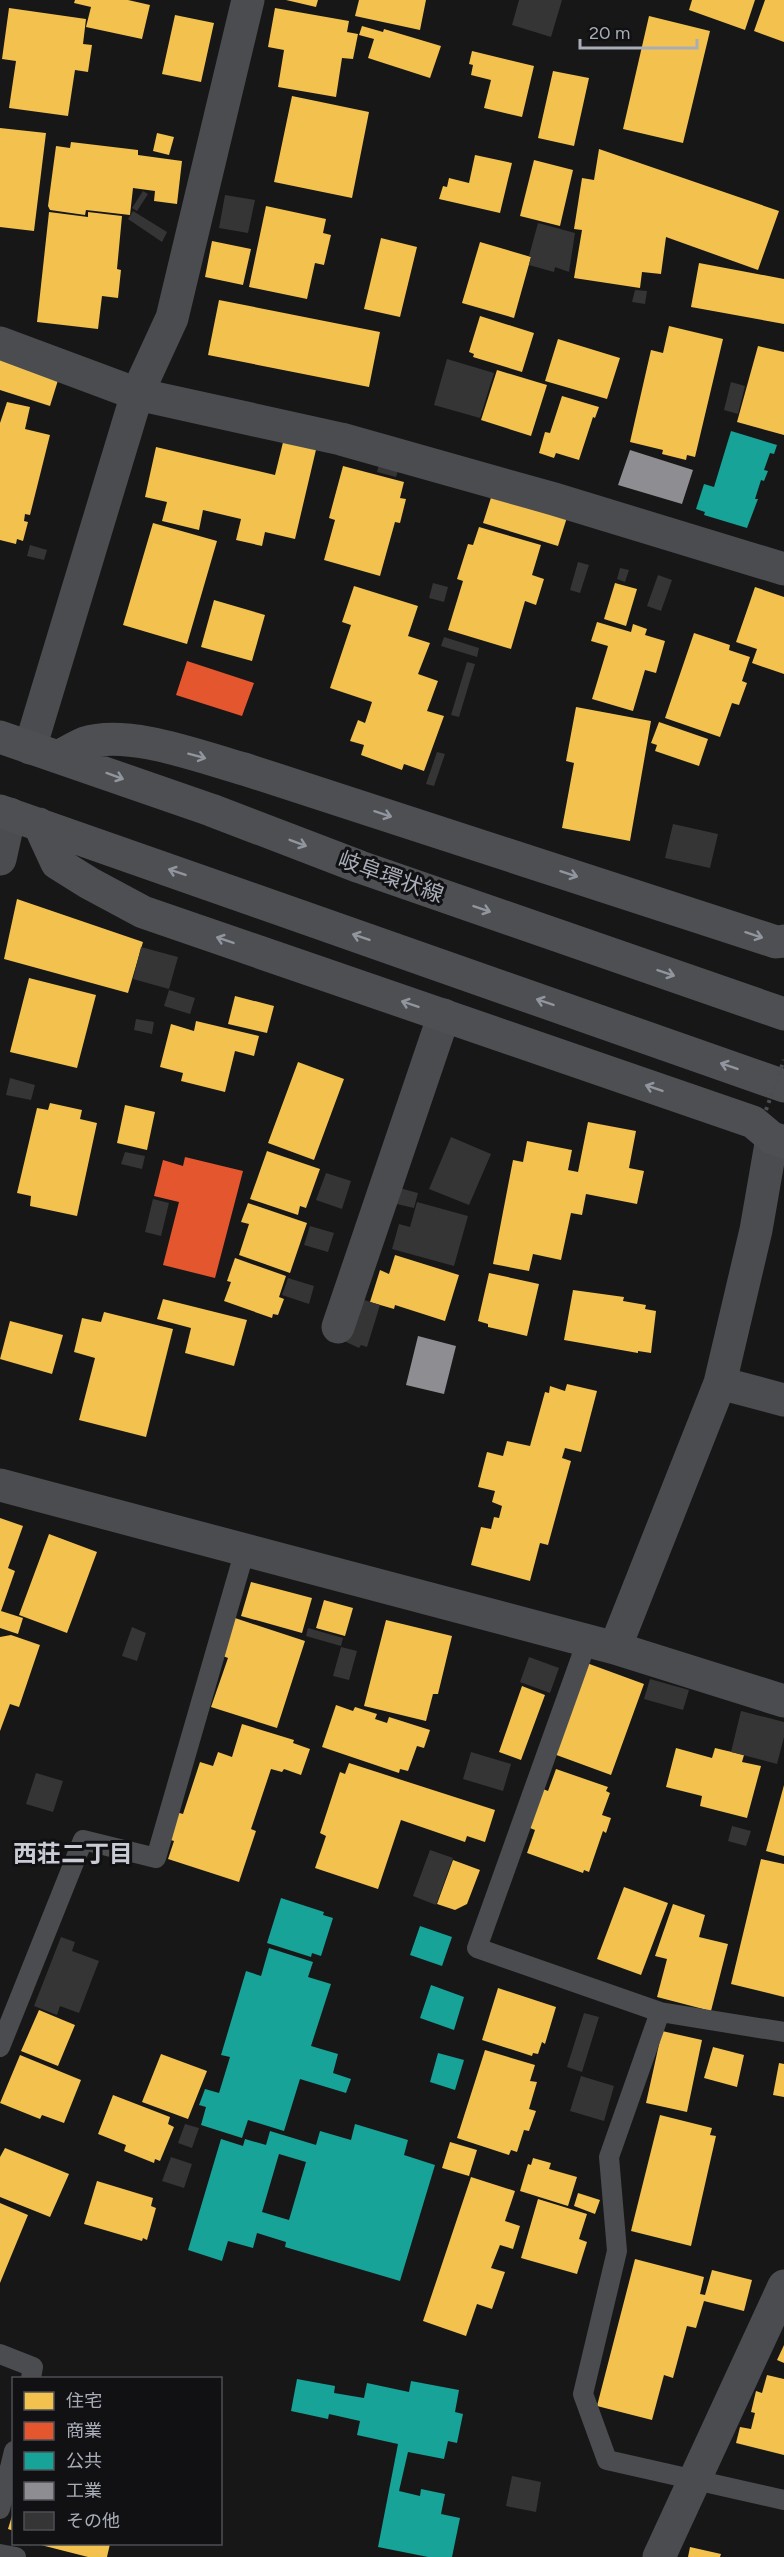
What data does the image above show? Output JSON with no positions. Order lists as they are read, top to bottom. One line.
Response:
{"streets":{"main road":["岐阜環状線"]},"districts":["西荘二丁目"],"legend":["住宅","商業","公共","工業","その他"],"scale_bar":"20 m"}
